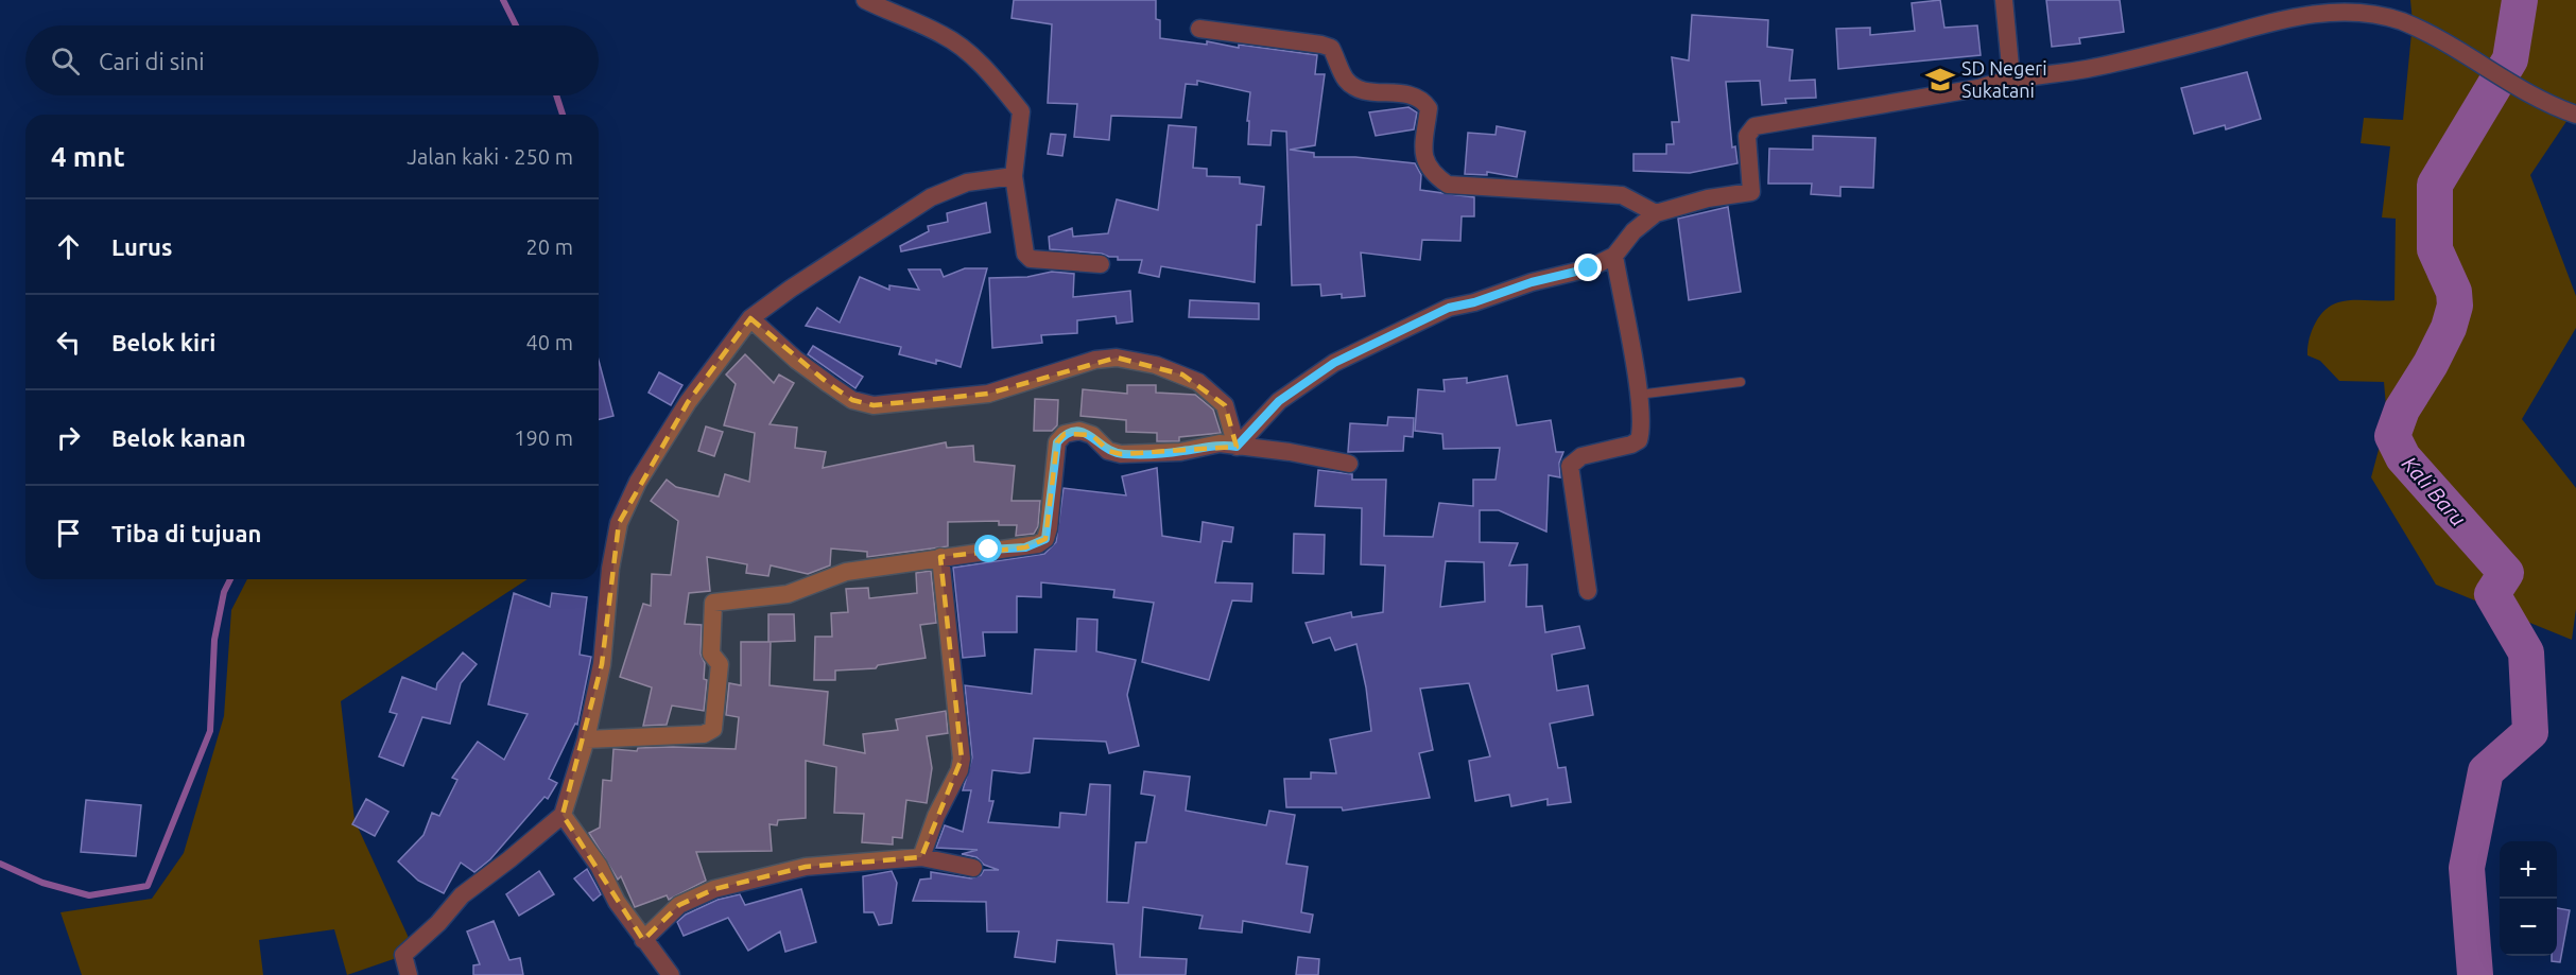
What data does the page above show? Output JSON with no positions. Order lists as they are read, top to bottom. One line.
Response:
{"water":["Kali Baru"],"places":{"school or university":["SD Negeri Sukatani"]},"page":{"search":"Cari di sini","heading":["4 mnt","Jalan kaki · 250 m"],"list":[["Lurus","20 m"],["Belok kiri","40 m"],["Belok kanan","190 m"],"Tiba di tujuan"],"map_buttons":["+","−"]}}
